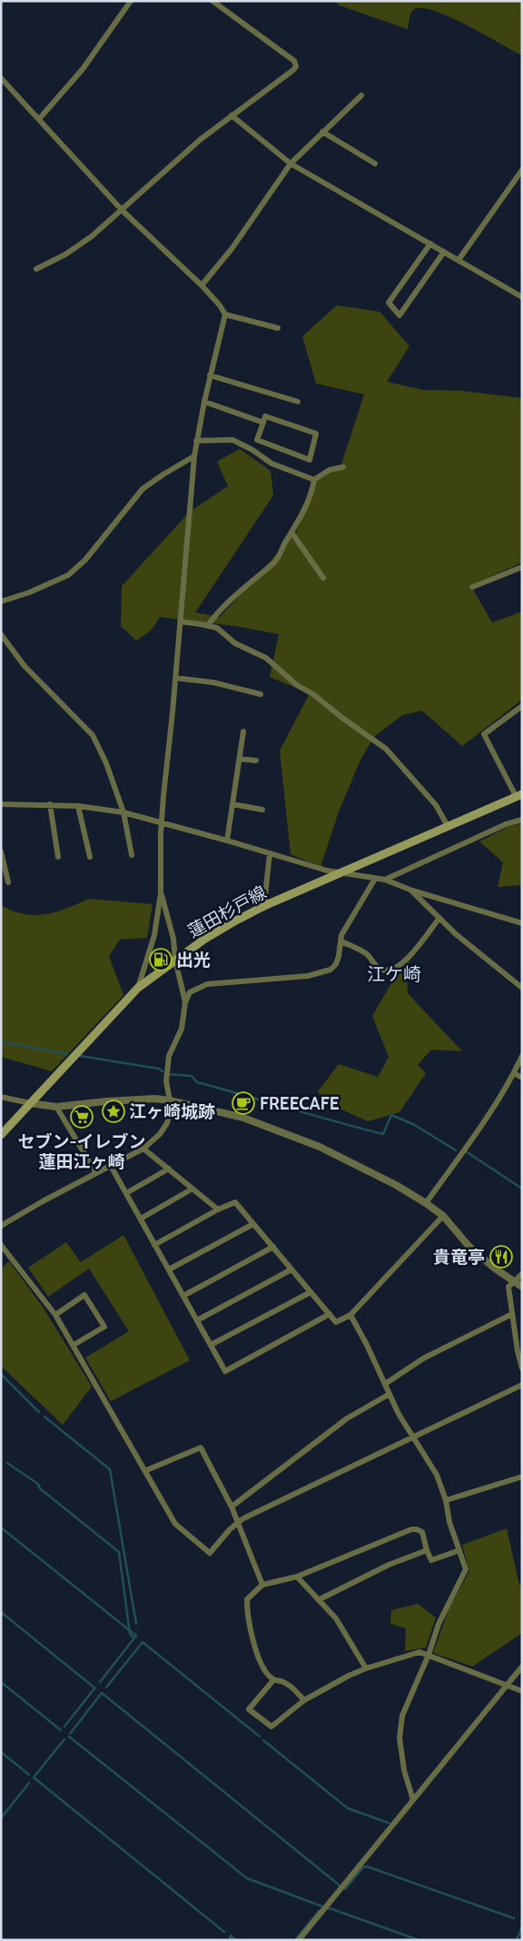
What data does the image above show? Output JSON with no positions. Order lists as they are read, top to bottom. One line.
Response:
{"streets":{"main road":["蓮田杉戸線"]},"districts":["江ケ崎"],"places":{"fuel station":["出光"],"cafe":["FREECAFE"],"place":["江ヶ崎城跡"],"supermarket":["セブン-イレブン 蓮田江ヶ崎"],"restaurant":["貴竜亭"]}}
